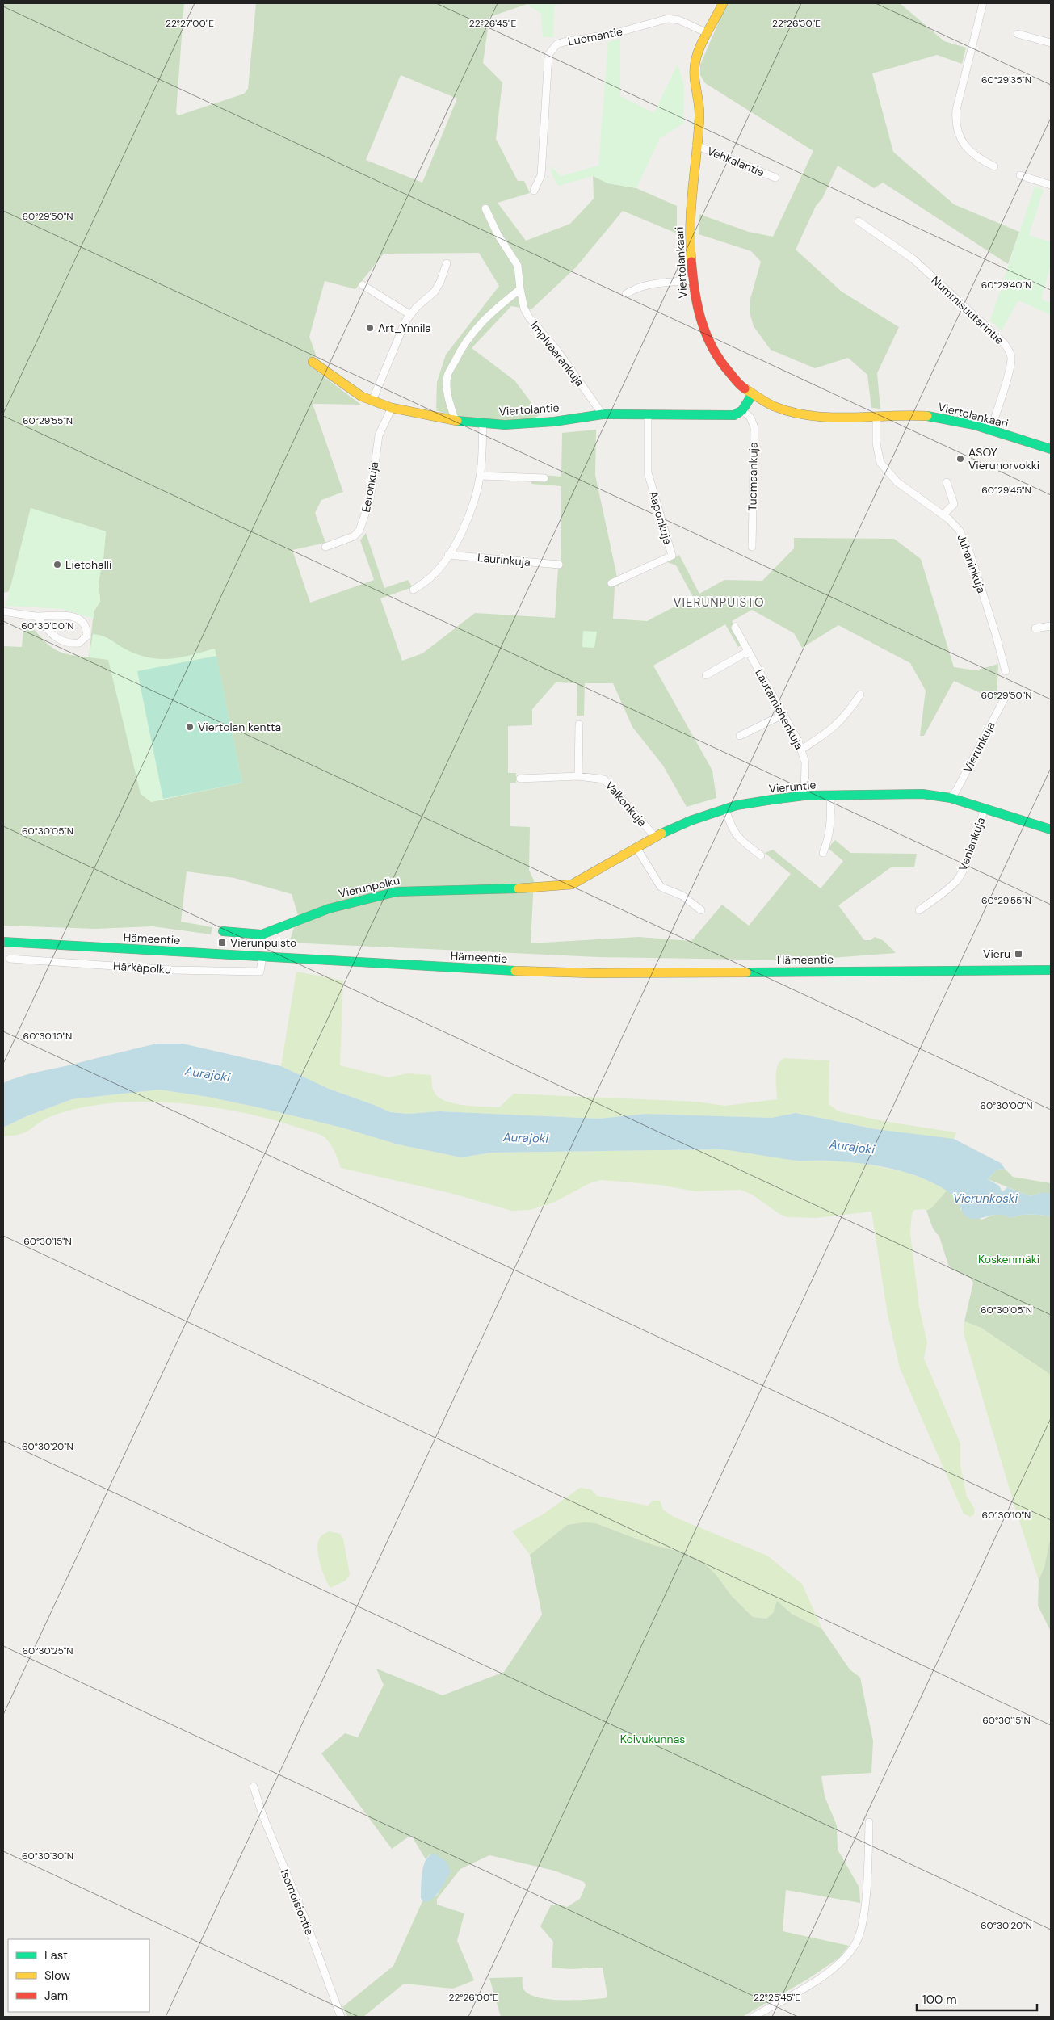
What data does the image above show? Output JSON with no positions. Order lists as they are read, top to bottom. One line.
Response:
{"streets":{"main road":["Viertolankaari","Viertolantie","Vieruntie","Vierunpolku","Hämeentie"],"street":["Luomantie","Vehkalantie","Nummisuutarintie","Impivaarankuja","Tuomaankuja","Eeronkuja","Aaponkuja","Laurinkuja","Juhaninkuja","Lautamiehenkuja","Vierunkuja","Valkonkuja","Venlankuja","Härkäpolku","Isomoisiontie"]},"crossings":[["Luomantie","Viertolankaari"],["Vehkalantie","Viertolankaari"],["Viertolankaari","Nummisuutarintie"],["Viertolankaari","Juhaninkuja"],["Impivaarankuja","Viertolantie"],["Viertolantie","Tuomaankuja"],["Viertolantie","Eeronkuja"],["Viertolantie","Aaponkuja"],["Lautamiehenkuja","Vieruntie"],["Vierunkuja","Vieruntie"],["Vieruntie","Valkonkuja"],["Vieruntie","Venlankuja"],["Vieruntie","Vierunpolku"],["Hämeentie","Härkäpolku"]],"districts":["VIERUNPUISTO"],"water":["Aurajoki","Vierunkoski"],"parks":["Koskenmäki","Koivukunnas"],"places":{"other":["Art_Ynnilä","ASOY Vierunorvokki","Lietohalli","Viertolan kenttä"],"transit":["Vierunpuisto","Vieru"]},"legend":["Fast","Slow","Jam"],"scale_bar":"100 m","coordinates":["22°27'00\"E","22°26'45\"E","22°26'30\"E","60°29'35\"N","60°29'50\"N","60°29'40\"N","60°29'55\"N","60°29'45\"N","60°30'00\"N","60°30'05\"N","60°30'10\"N","60°30'15\"N","60°30'20\"N","60°30'25\"N","60°30'30\"N","22°26'00\"E","22°25'45\"E"]}
